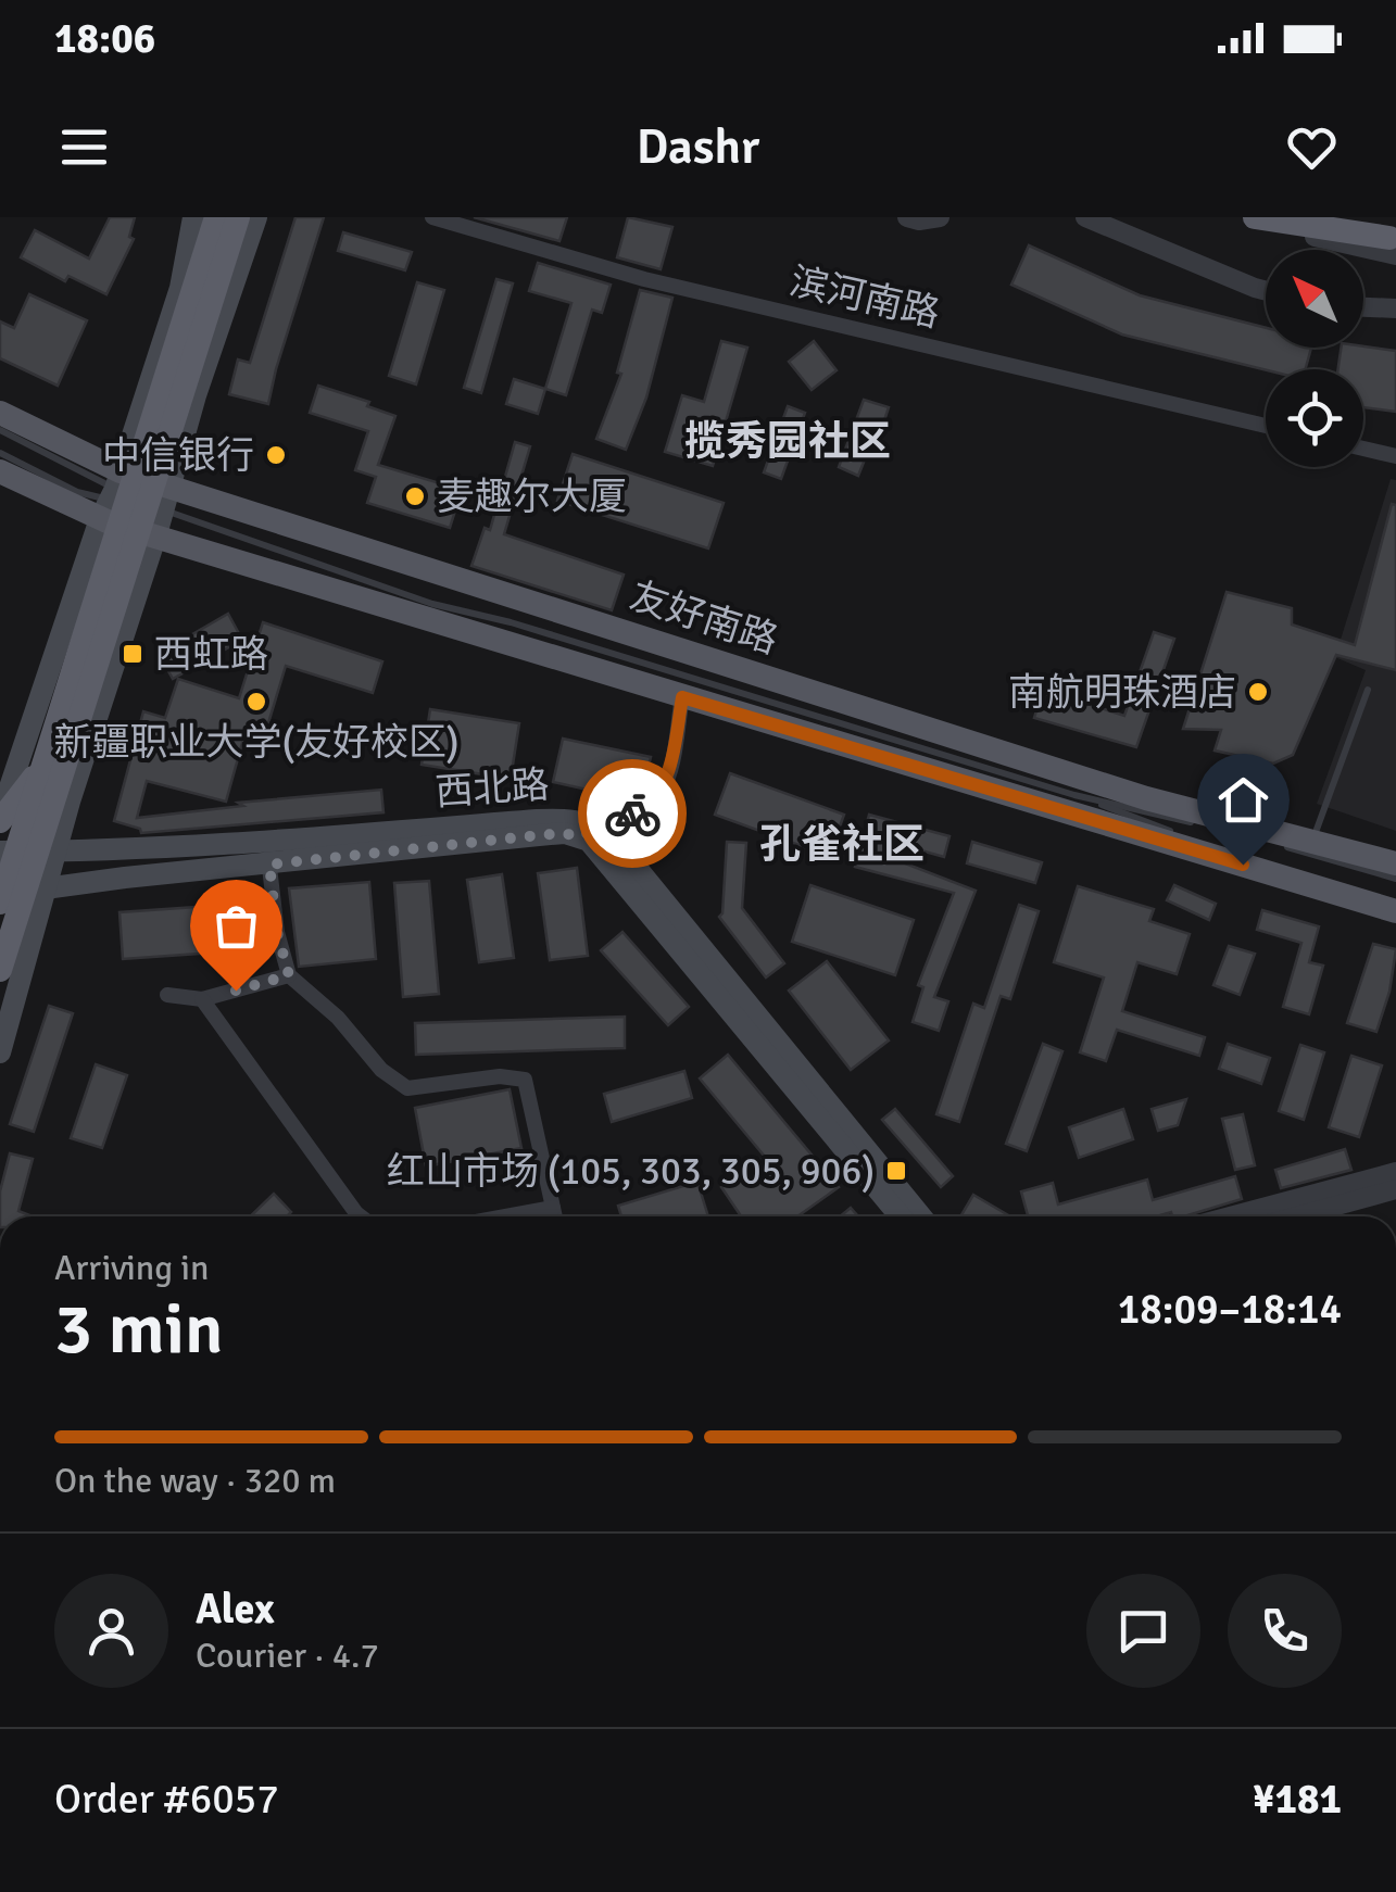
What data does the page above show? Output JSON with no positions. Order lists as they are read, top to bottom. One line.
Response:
{"streets":{"main road":["友好南路","西北路"],"street":["滨河南路"]},"districts":["揽秀园社区","孔雀社区"],"places":{"other":["中信银行","麦趣尔大厦","南航明珠酒店","新疆职业大学(友好校区)"],"transit":["西虹路","红山市场 (105, 303, 305, 906)"]},"north":"top left","page":{"status":"18:06","header":"Dashr","heading":["3 min","Arriving in","18:09–18:14"],"panel":["Alex","Courier · 4.7","Order #6057","¥181"],"bar":"On the way · 320 m"}}
